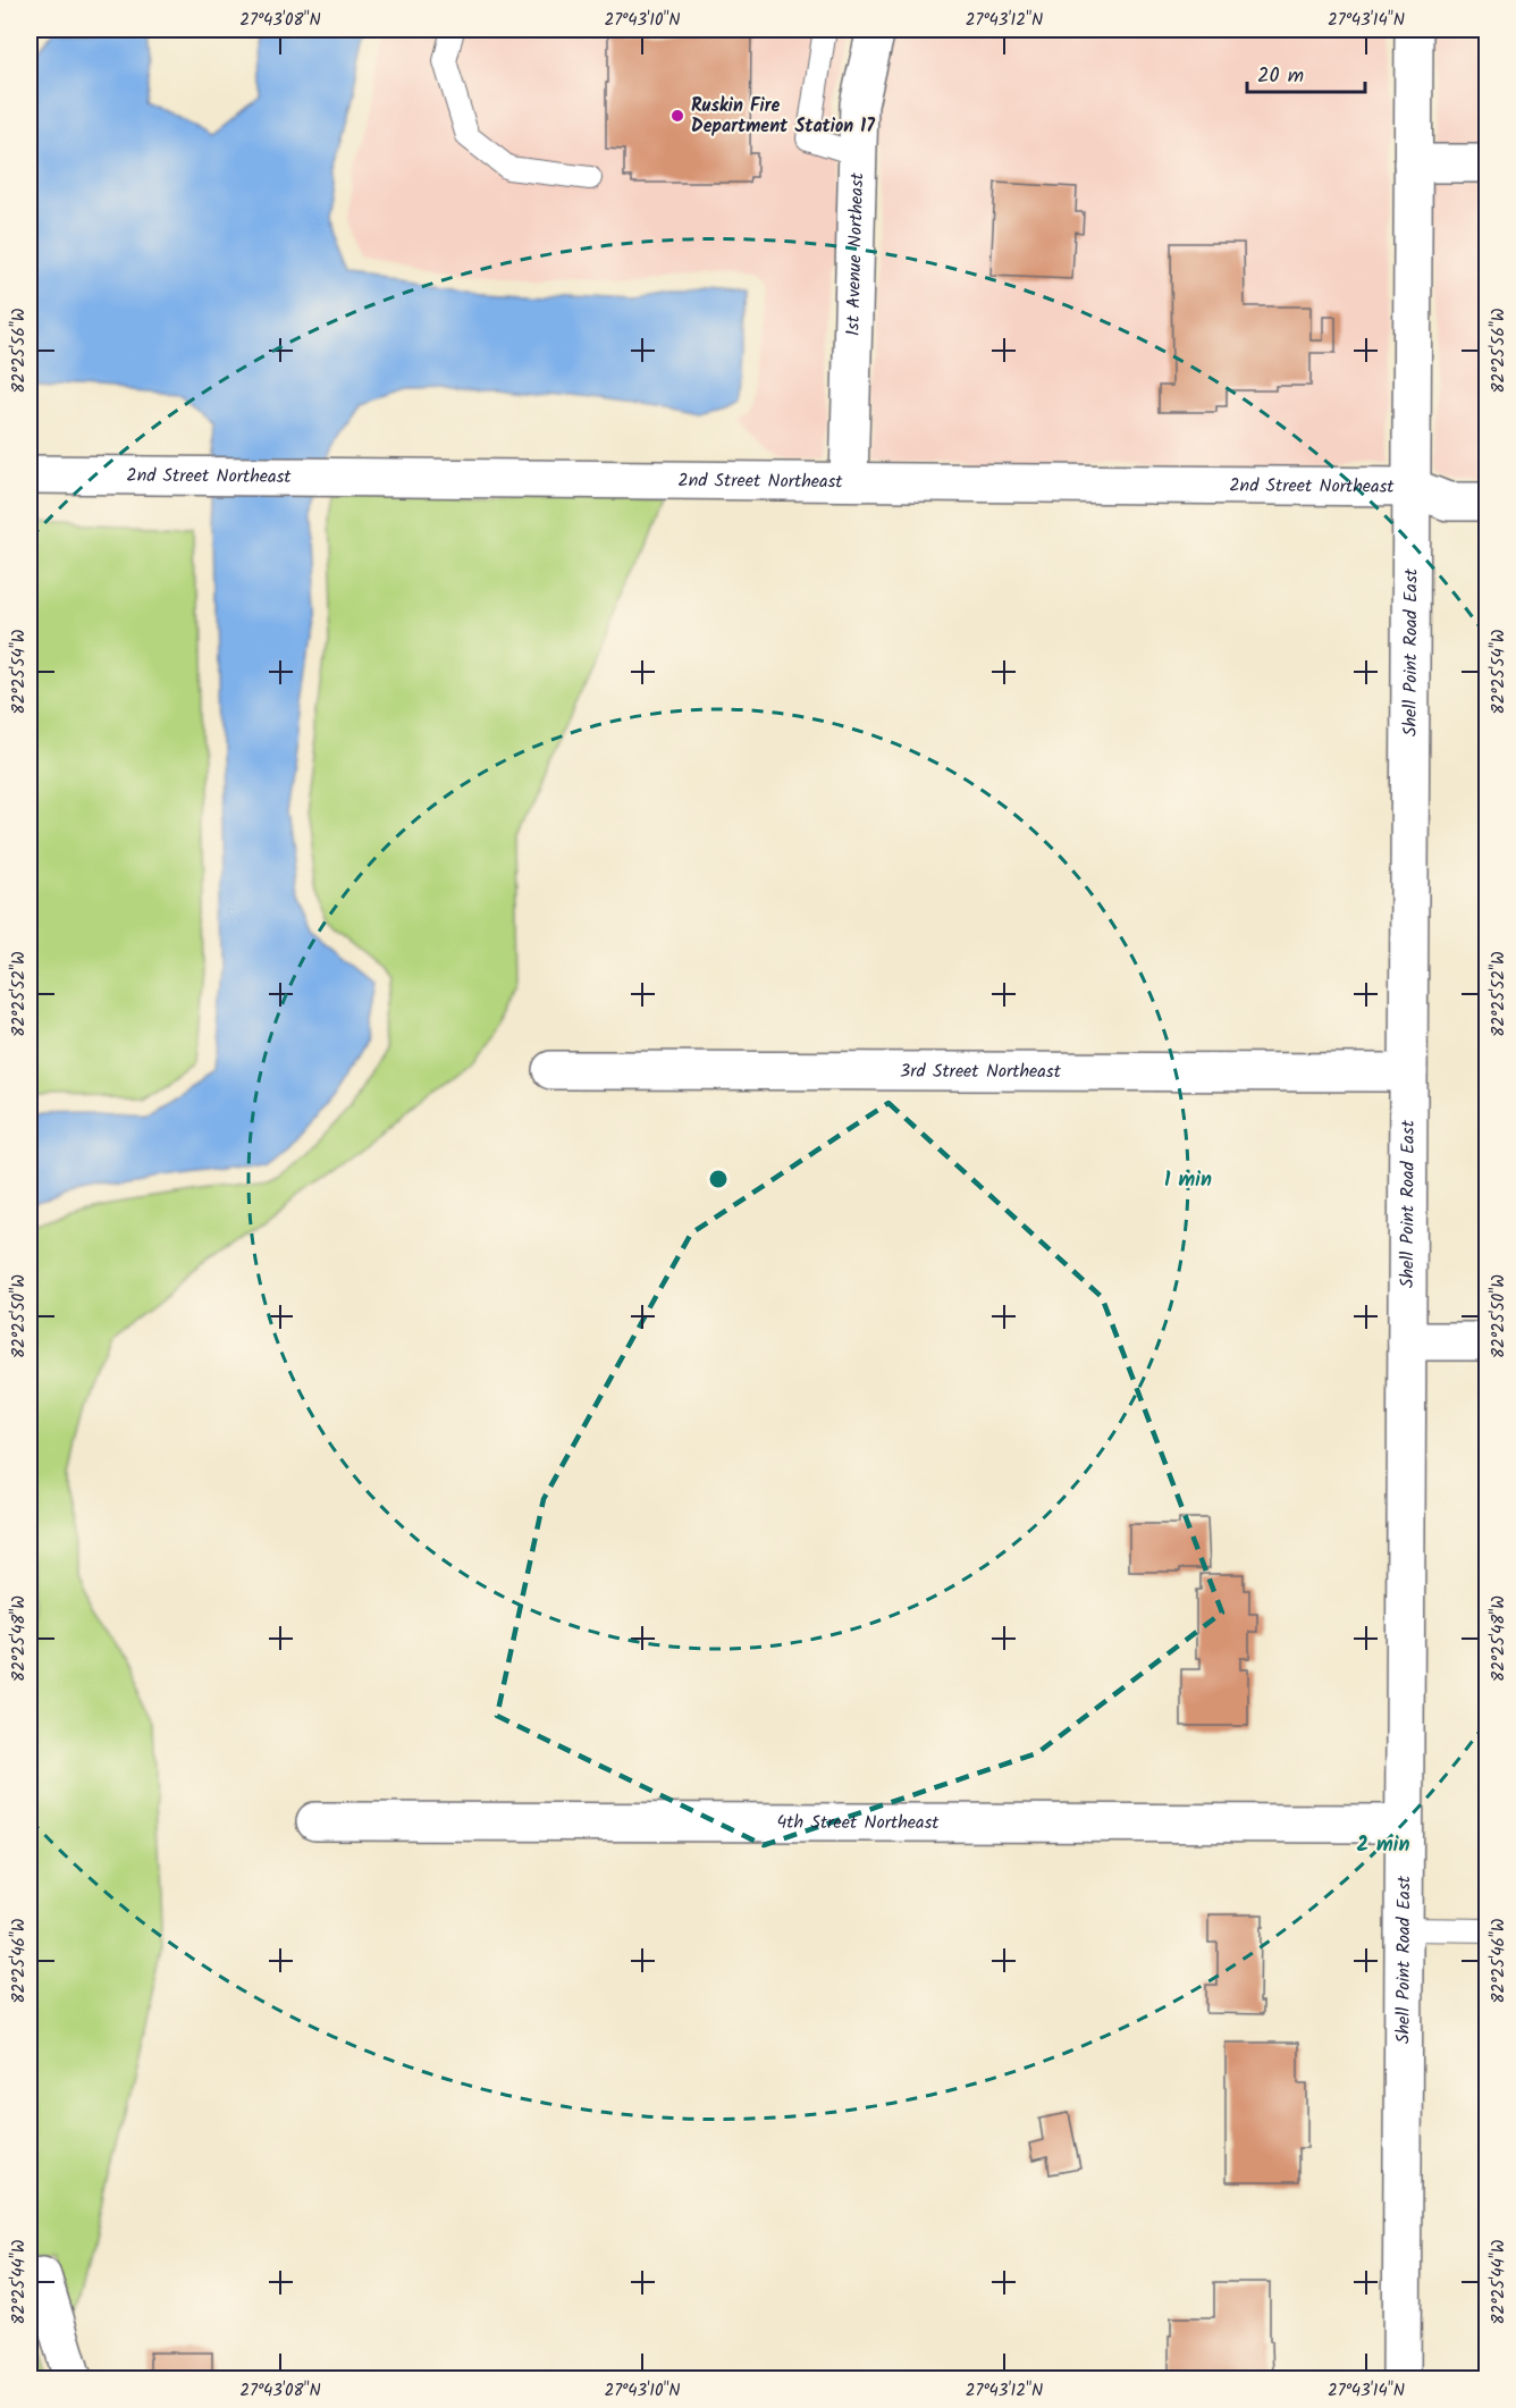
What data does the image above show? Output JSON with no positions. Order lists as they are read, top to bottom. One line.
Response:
{"streets":{"street":["1st Avenue Northeast","2nd Street Northeast","Shell Point Road East","3rd Street Northeast","4th Street Northeast"]},"crossings":[["1st Avenue Northeast","2nd Street Northeast"],["2nd Street Northeast","Shell Point Road East"],["Shell Point Road East","3rd Street Northeast"],["Shell Point Road East","4th Street Northeast"]],"places":["Ruskin Fire Department Station 17"],"scale_bar":"20 m","coordinates":["27°43'08\"N","27°43'10\"N","27°43'12\"N","27°43'14\"N","82°25'56\"W","82°25'54\"W","82°25'52\"W","82°25'50\"W","82°25'48\"W","82°25'46\"W","82°25'44\"W"],"rings":["1 min","2 min"]}
